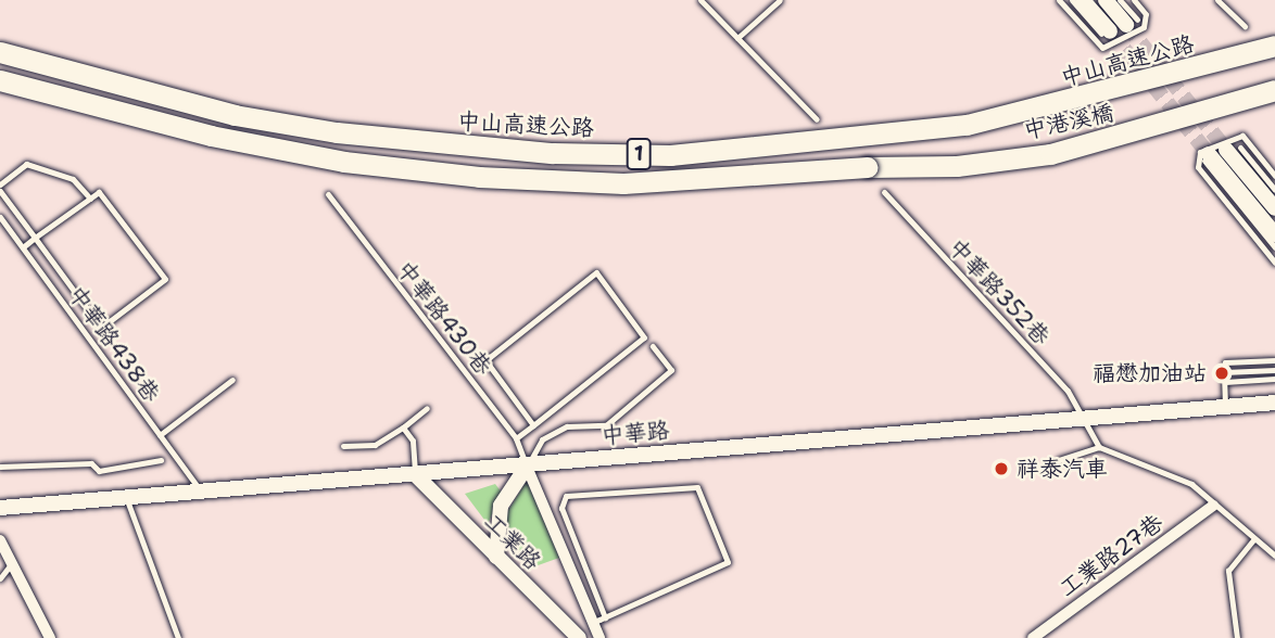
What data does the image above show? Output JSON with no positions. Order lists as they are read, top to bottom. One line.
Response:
{"streets":{"highway":["中山高速公路","中港溪橋","1"],"street":["中華路","工業路","工業路27巷"],"lane":["中華路352巷","中華路430巷","中華路438巷"]},"crossings":[["中華路352巷","中華路"],["中華路430巷","中華路"],["中華路438巷","中華路"],["中華路","工業路"]],"places":["福懋加油站","祥泰汽車"]}
